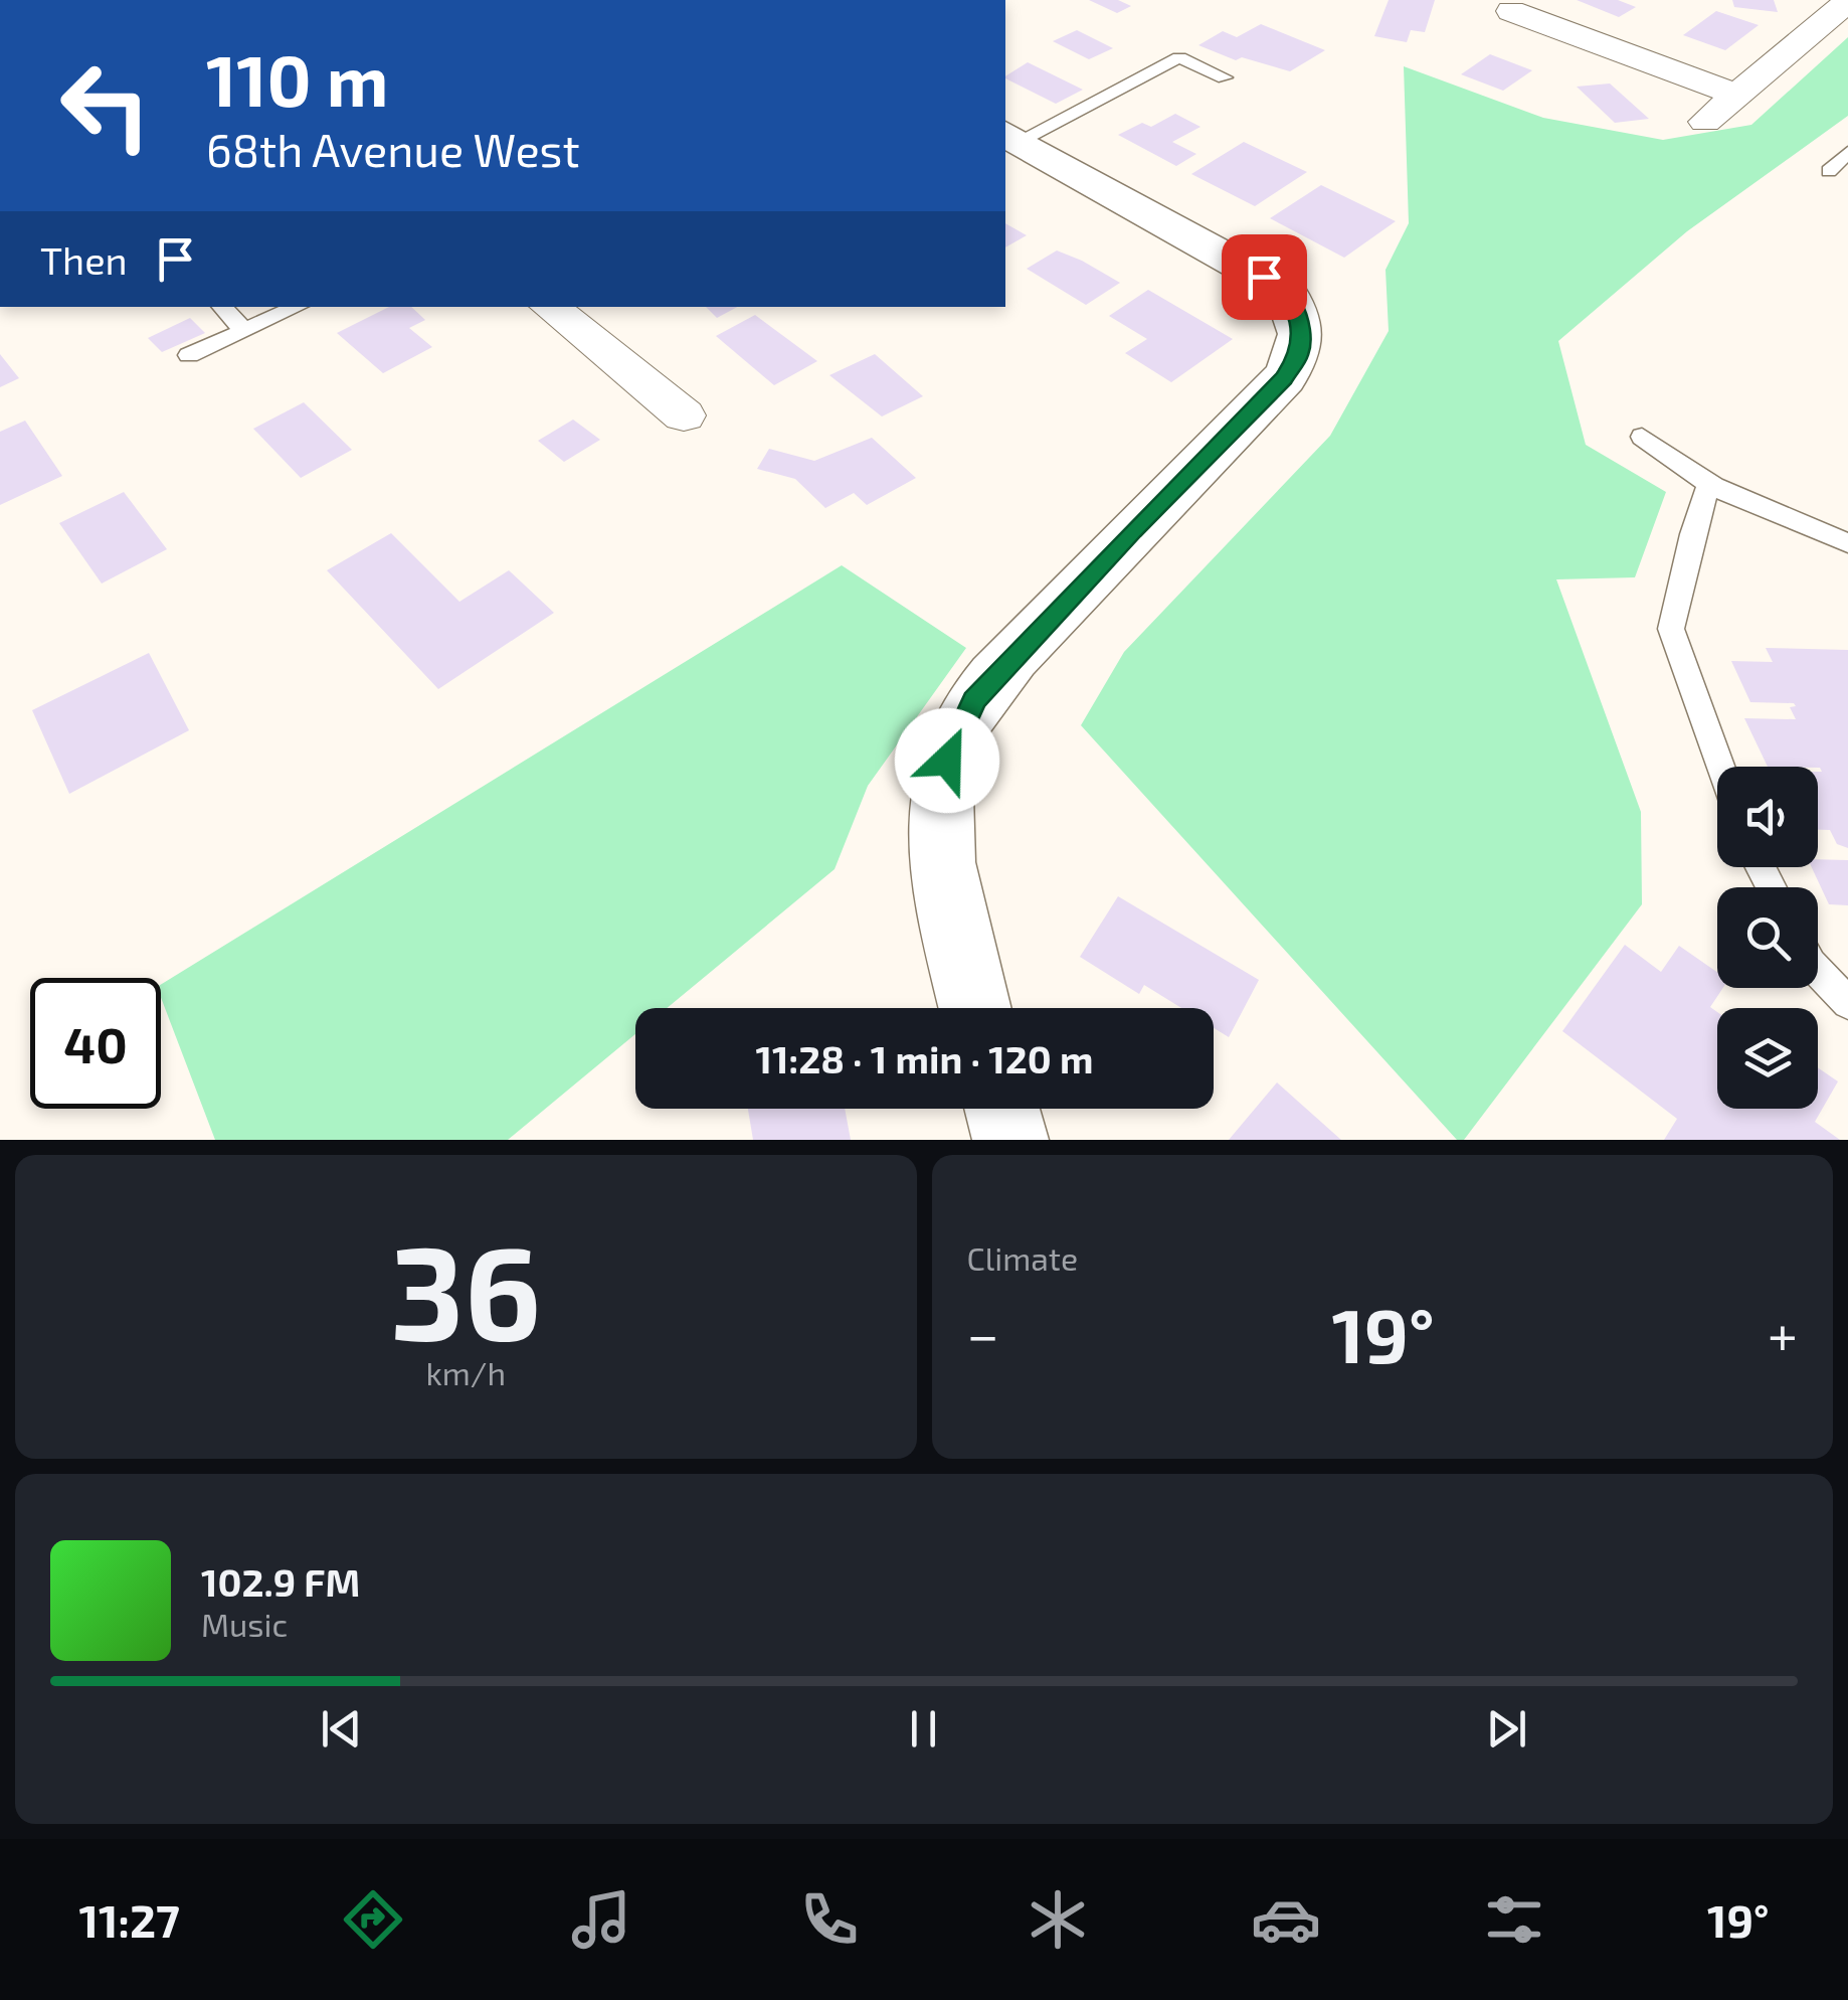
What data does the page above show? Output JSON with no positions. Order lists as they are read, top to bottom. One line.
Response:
{"page":{"turn":["110 m","68th Avenue West"],"then":"Then","limit":"40","trip":"11:28 · 1 min · 120 m","tile":[["36","km/h"],"Climate"],"heat":["−","19°","+"],"song":["102.9 FM","Music"],"tabs":["11:27","19°"]}}
